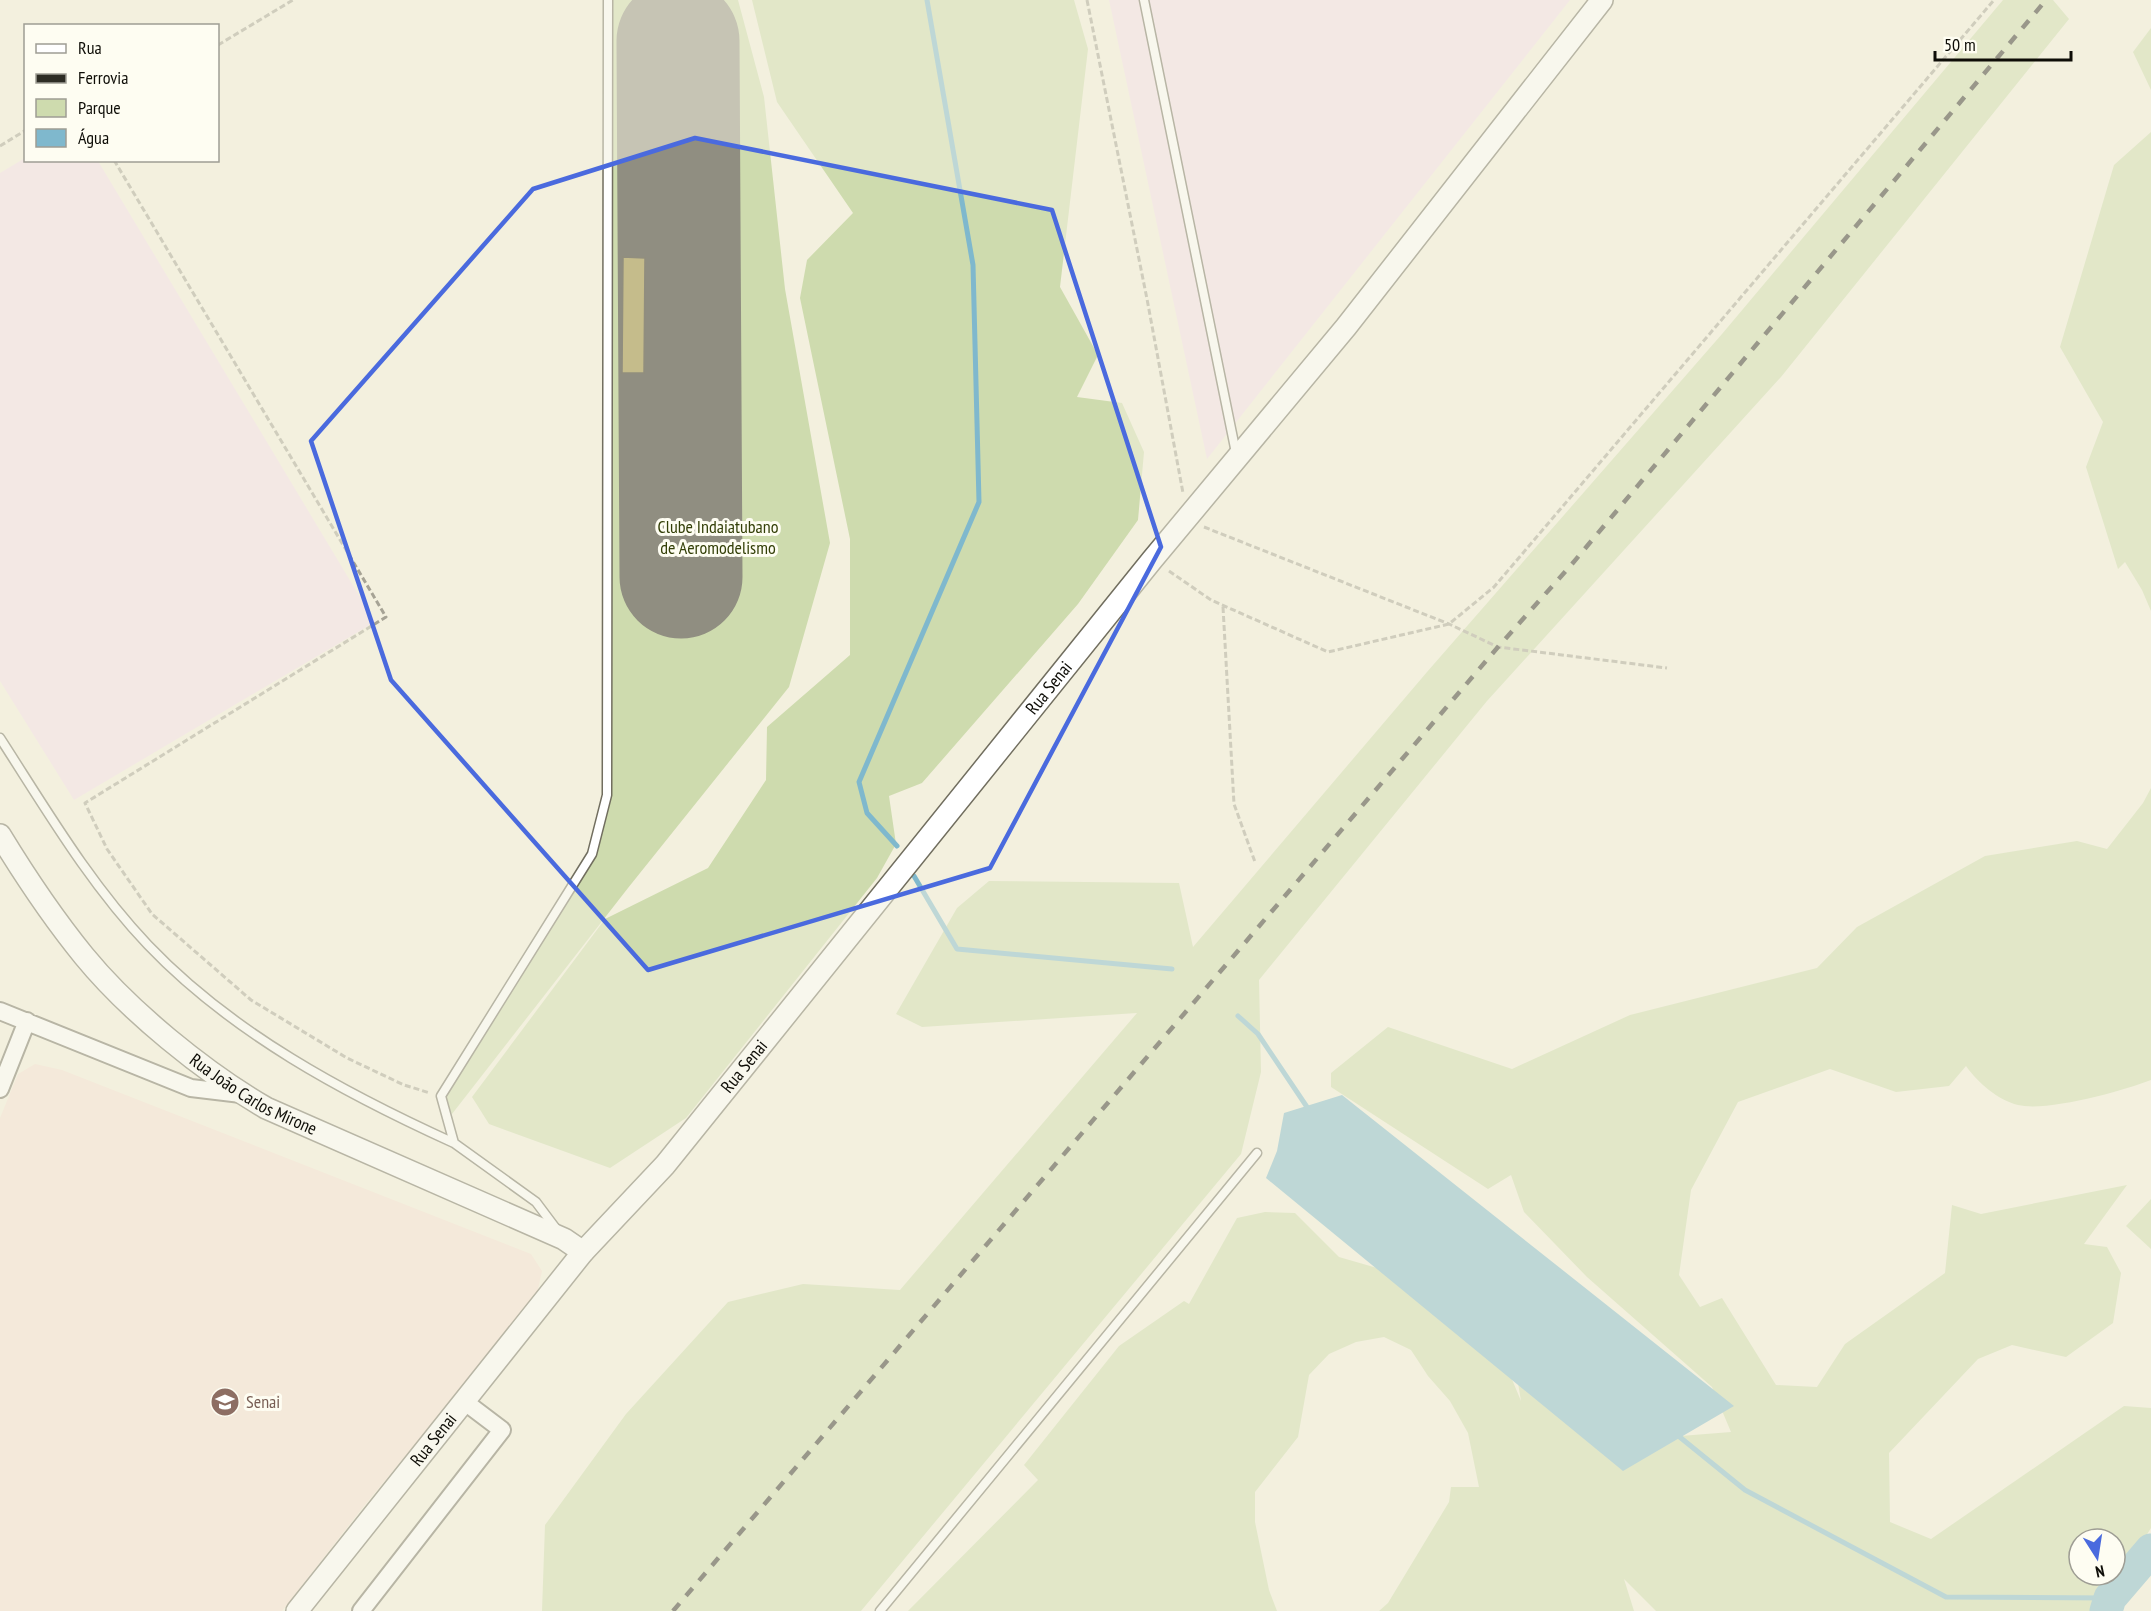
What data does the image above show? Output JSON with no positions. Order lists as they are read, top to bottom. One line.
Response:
{"streets":{"street":["Rua Senai","Rua João Carlos Mirone"]},"crossings":[["Rua Senai","Rua João Carlos Mirone"]],"parks":["Clube Indaiatubano de Aeromodelismo"],"places":{"school or university":["Senai"]},"legend":["Rua","Ferrovia","Parque","Água"],"scale_bar":"50 m","north":"bottom"}
